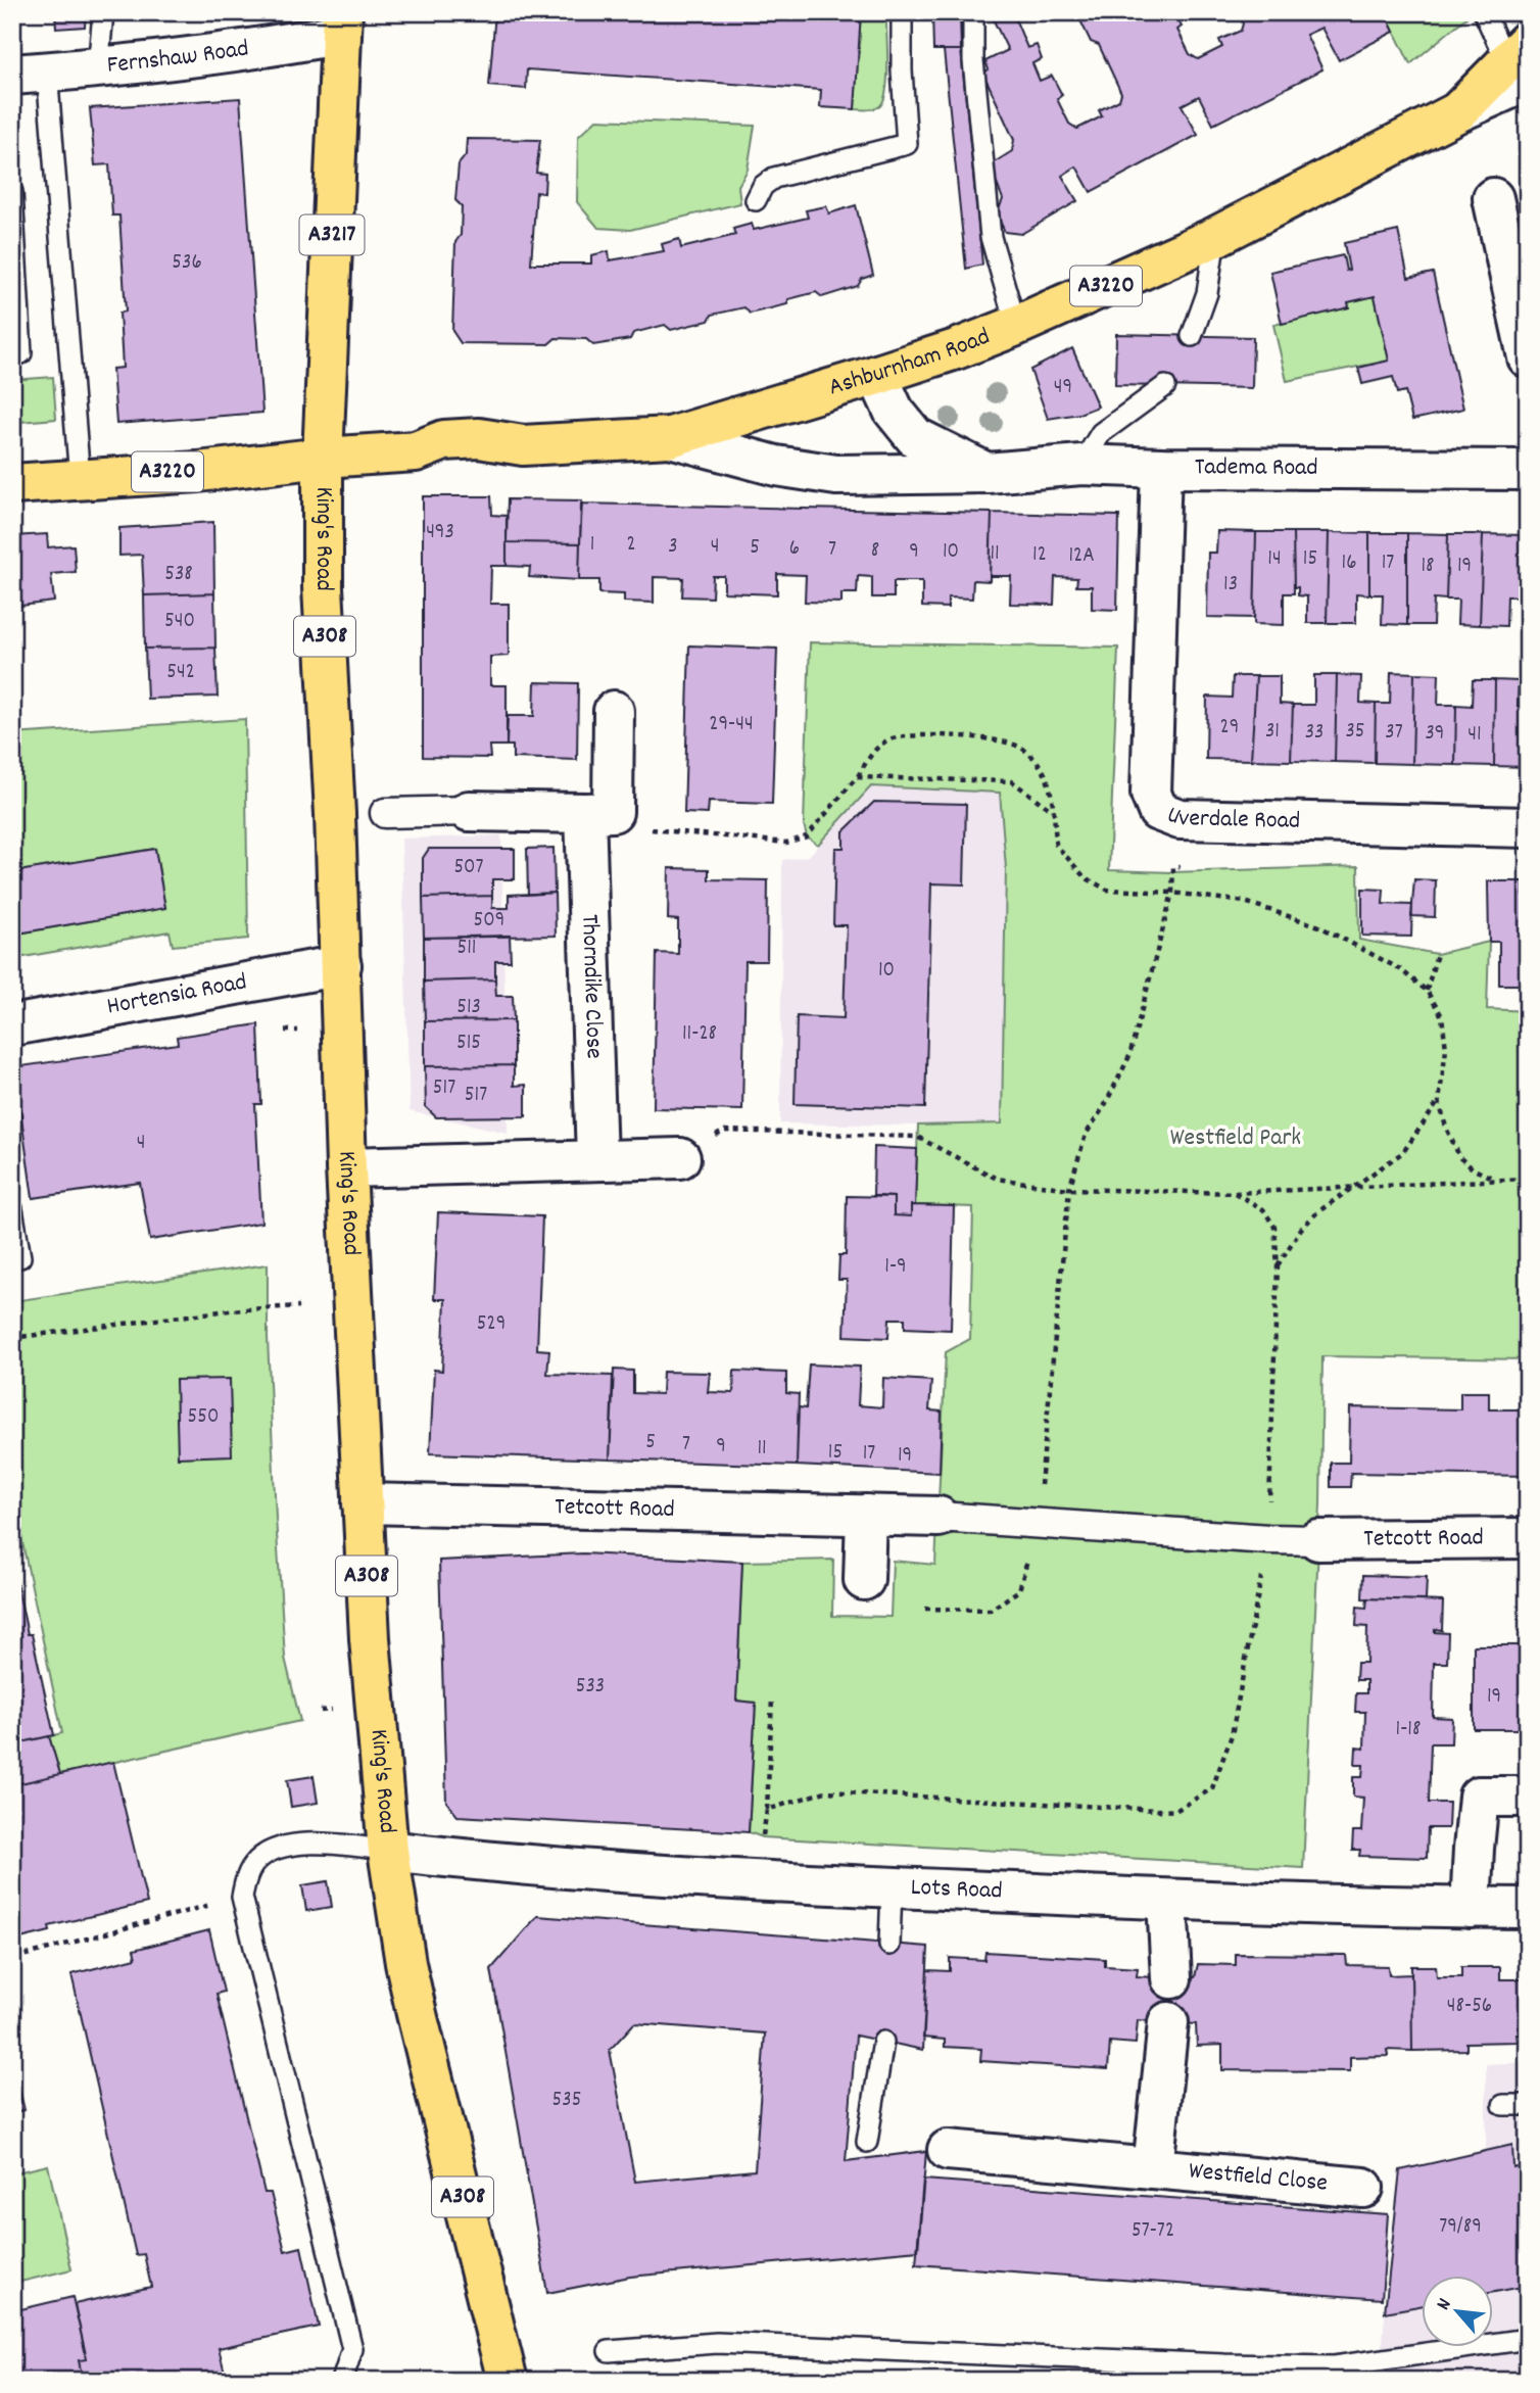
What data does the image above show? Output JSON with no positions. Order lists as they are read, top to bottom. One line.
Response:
{"streets":{"main road":["A3217","A3220","Ashburnham Road","King's Road","A308"],"street":["Fernshaw Road","Tadema Road","Uverdale Road","Thorndike Close","Hortensia Road","Tetcott Road","Lots Road","Westfield Close"]},"crossings":[["Fernshaw Road","King's Road"],["A3220","Ashburnham Road"],["A3220","King's Road"],["Ashburnham Road","Tadema Road"],["Ashburnham Road","King's Road"],["Tadema Road","Uverdale Road"],["King's Road","Hortensia Road"],["King's Road","Tetcott Road"],["King's Road","Lots Road"]],"parks":["Westfield Park"],"house_numbers":["536","49","493","1","2","3","4","5","6","7","8","9","10","11","12","12A","14","15","16","17","18","19","538","13","540","542","29-44","29","31","35","33","37","39","41","507","509","511","10","513","11-28","515","517","517","4","1-9","529","550","5","7","9","11","15","17","19","533","19","1-18","48-56","535","79/89","57-72"],"north":"top left"}
